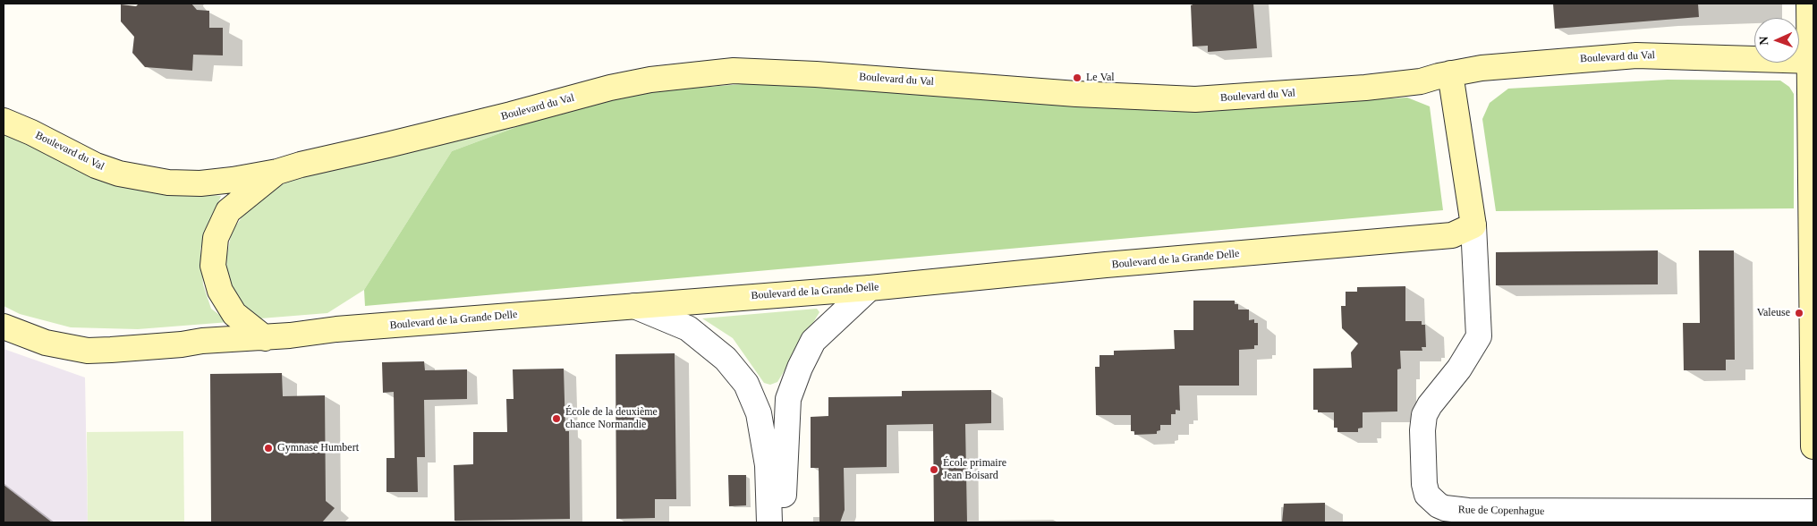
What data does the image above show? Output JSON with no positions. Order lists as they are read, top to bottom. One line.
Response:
{"streets":{"street":["Boulevard du Val","Boulevard de la Grande Delle","Rue de Copenhague"]},"crossings":[["Boulevard de la Grande Delle","Rue de Copenhague"]],"places":["Le Val","Valeuse","École de la deuxième chance Normandie","Gymnase Humbert","École primaire Jean Boisard"],"north":"left"}
